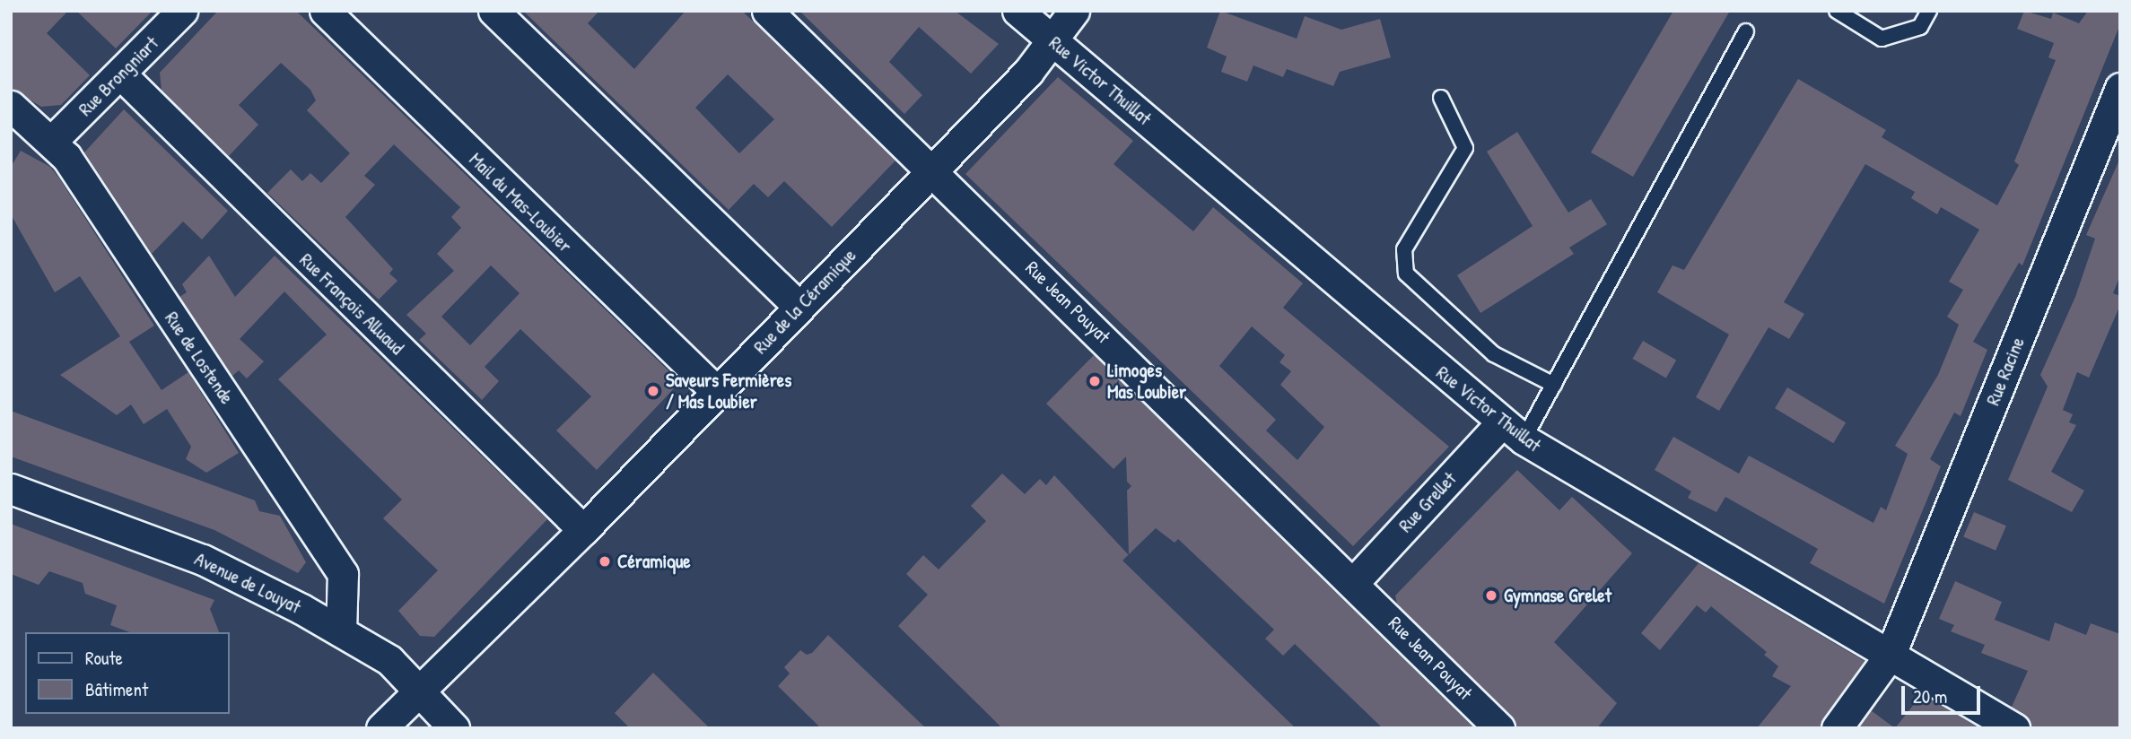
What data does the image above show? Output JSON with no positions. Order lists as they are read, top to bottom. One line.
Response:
{"streets":{"street":["Rue Brongniart","Rue Victor Thuillat","Mail du Mas-Loubier","Rue de la Céramique","Rue Jean Pouyat","Rue François Alluaud","Rue de Lostende","Rue Racine","Rue Grellet","Avenue de Louyat"]},"crossings":[["Rue Brongniart","Rue François Alluaud"],["Rue Brongniart","Rue de Lostende"],["Rue Victor Thuillat","Rue de la Céramique"],["Rue Victor Thuillat","Rue Racine"],["Rue Victor Thuillat","Rue Grellet"],["Mail du Mas-Loubier","Rue de la Céramique"],["Rue de la Céramique","Rue Jean Pouyat"],["Rue de la Céramique","Rue François Alluaud"],["Rue de la Céramique","Avenue de Louyat"],["Rue Jean Pouyat","Rue Grellet"],["Rue de Lostende","Avenue de Louyat"]],"places":["Limoges Mas Loubier","Saveurs Fermières / Mas Loubier","Céramique","Gymnase Grelet"],"legend":["Route","Bâtiment"],"scale_bar":"20 m"}
